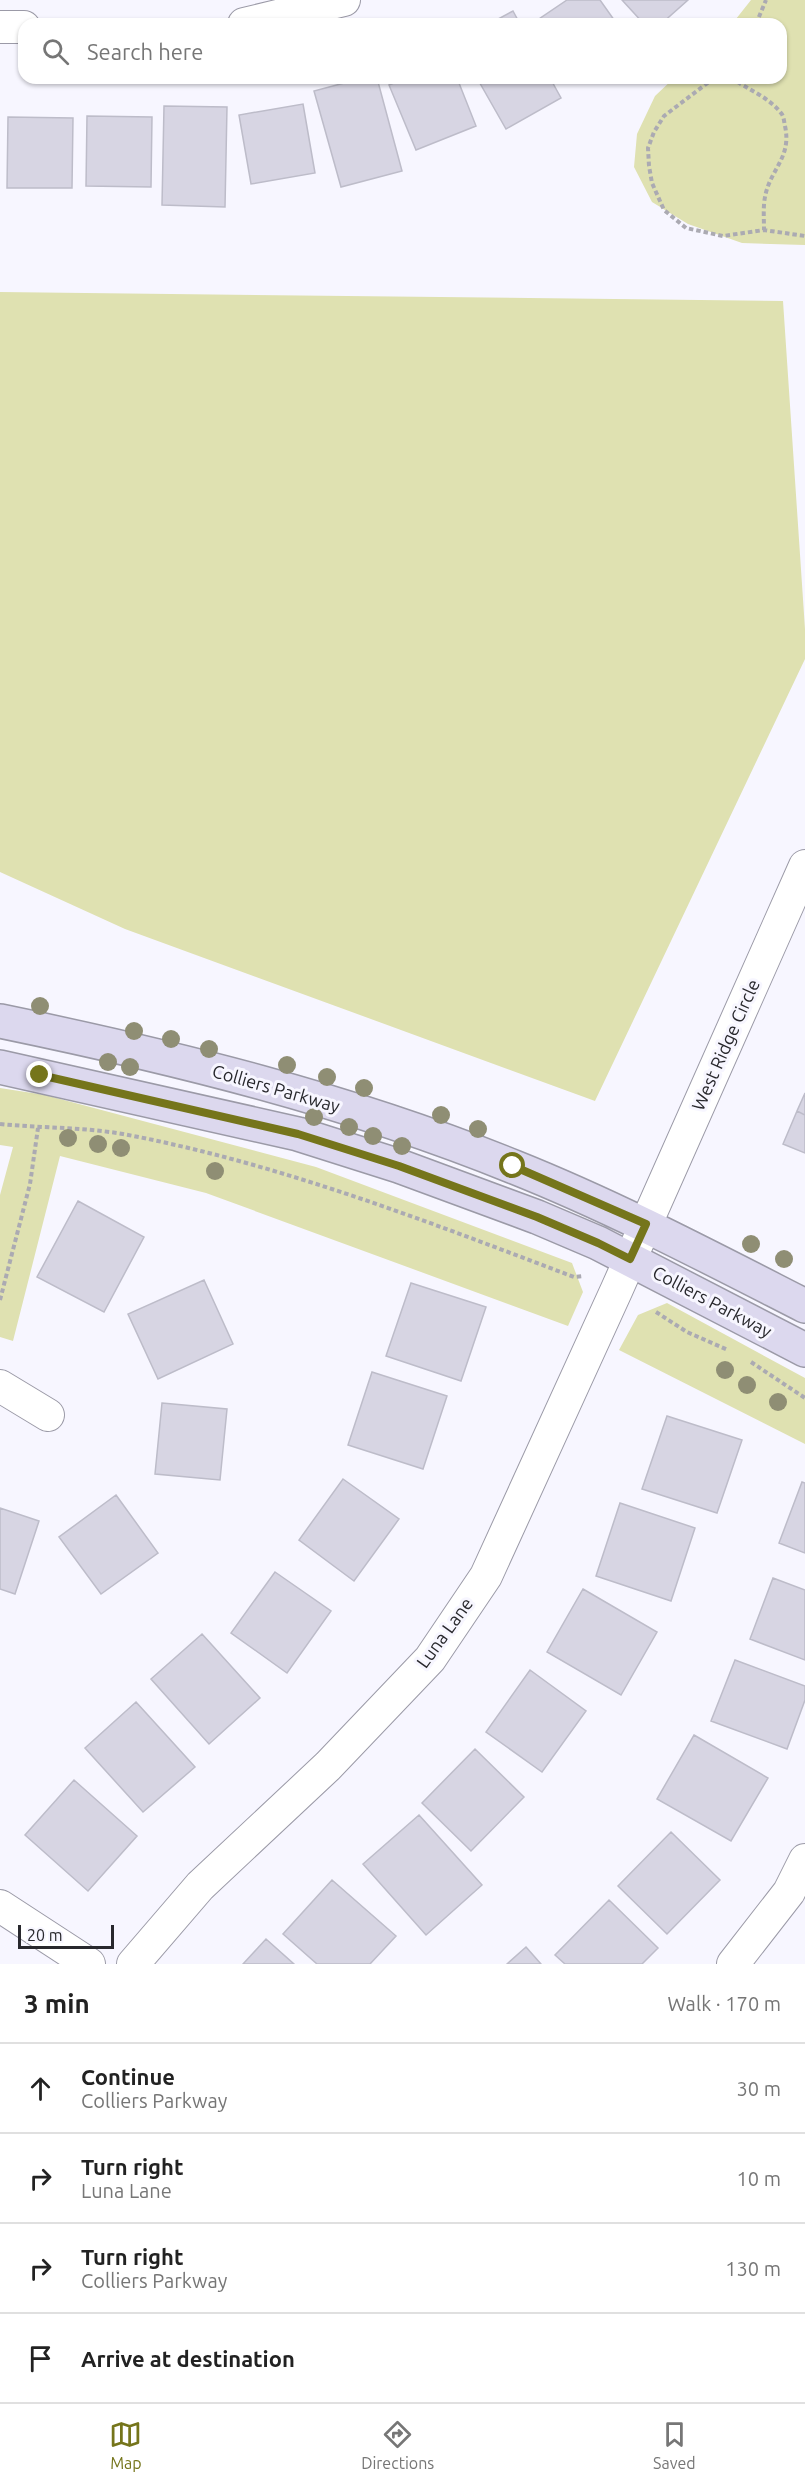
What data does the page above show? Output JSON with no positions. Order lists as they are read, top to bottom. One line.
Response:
{"streets":{"street":["West Ridge Circle","Colliers Parkway","Luna Lane"]},"crossings":[["West Ridge Circle","Colliers Parkway"],["West Ridge Circle","Luna Lane"],["Colliers Parkway","Luna Lane"]],"scale_bar":"20 m","page":{"search":"Search here","scale":"20 m","heading":["3 min","Walk · 170 m"],"list":[["Continue","Colliers Parkway","30 m"],["Turn right","Luna Lane","10 m"],["Turn right","Colliers Parkway","130 m"],"Arrive at destination"],"nav":["Map","Directions","Saved"]}}
